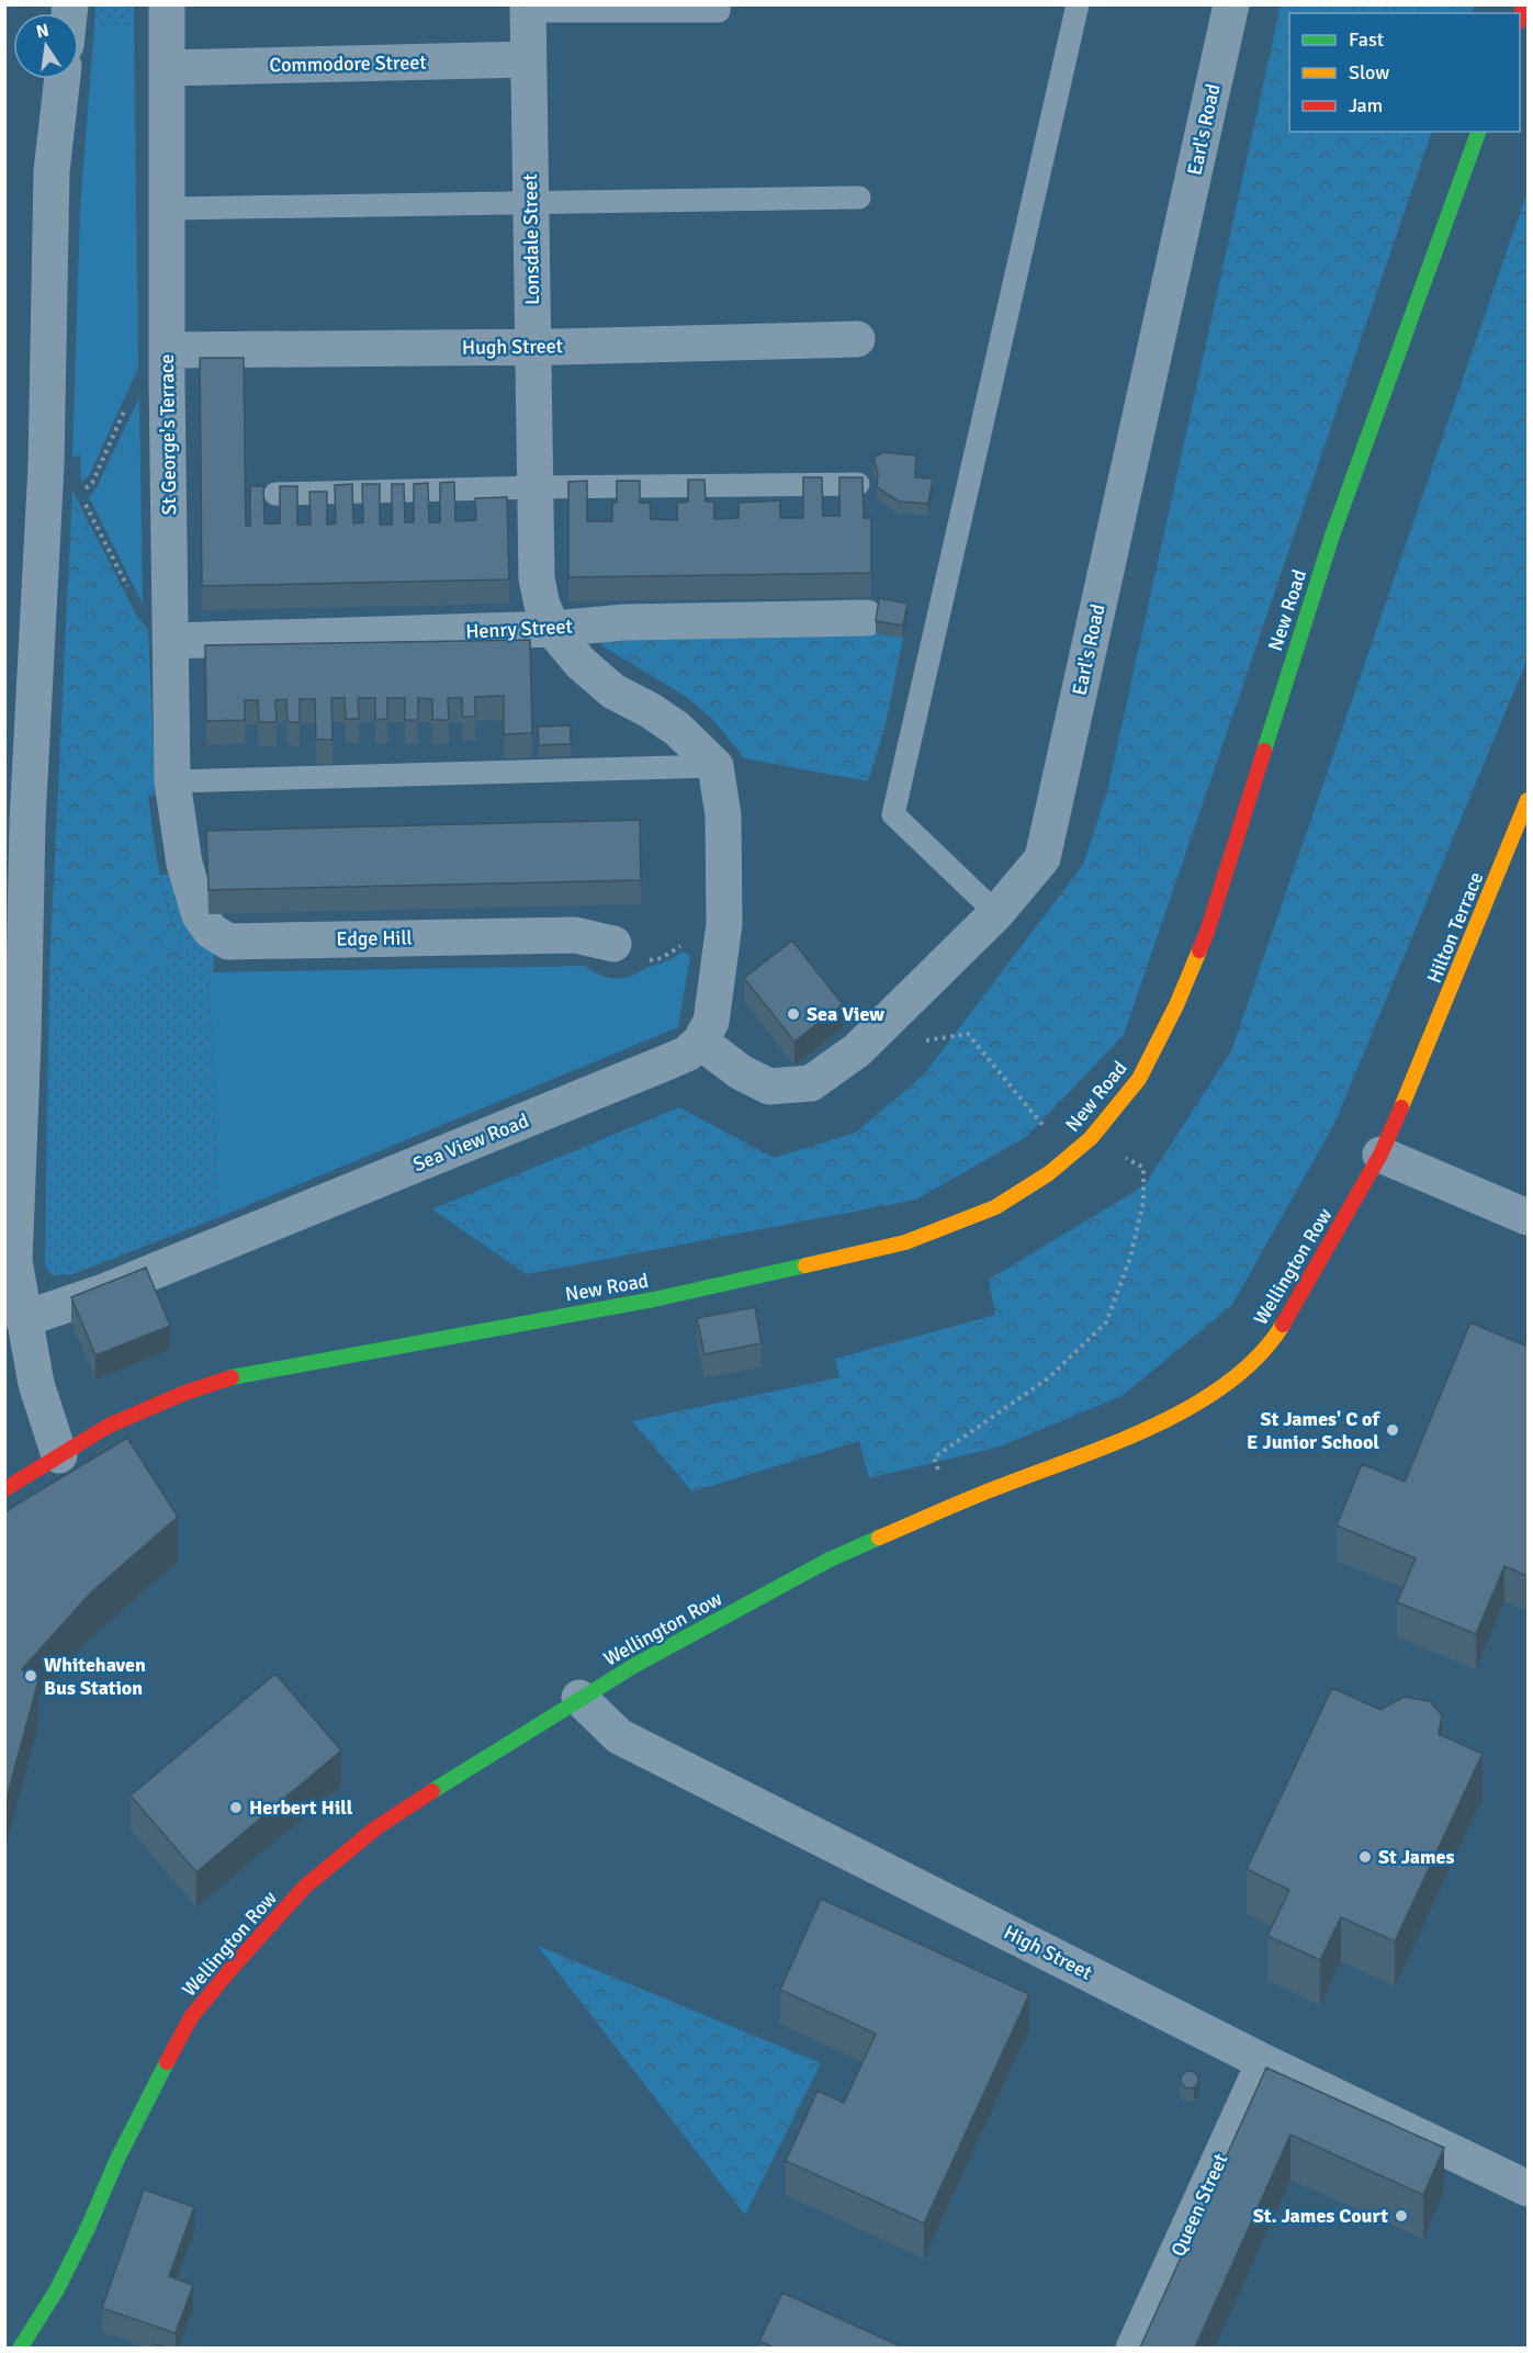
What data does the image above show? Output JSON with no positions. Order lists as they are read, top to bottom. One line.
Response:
{"streets":{"main road":["New Road","Hilton Terrace","Wellington Row"],"street":["Commodore Street","Earl's Road","Lonsdale Street","Hugh Street","St George's Terrace","Henry Street","Edge Hill","Sea View Road","High Street","Queen Street"]},"crossings":[["Commodore Street","Lonsdale Street"],["Commodore Street","St George's Terrace"],["Earl's Road","Sea View Road"],["Lonsdale Street","Hugh Street"],["Lonsdale Street","Henry Street"],["Hugh Street","St George's Terrace"],["St George's Terrace","Henry Street"],["St George's Terrace","Edge Hill"],["Hilton Terrace","Wellington Row"],["Wellington Row","High Street"],["High Street","Queen Street"]],"places":["Sea View","St James' C of E Junior School","Whitehaven Bus Station","Herbert Hill","St James","St. James Court"],"legend":["Fast","Slow","Jam"],"north":"top"}
